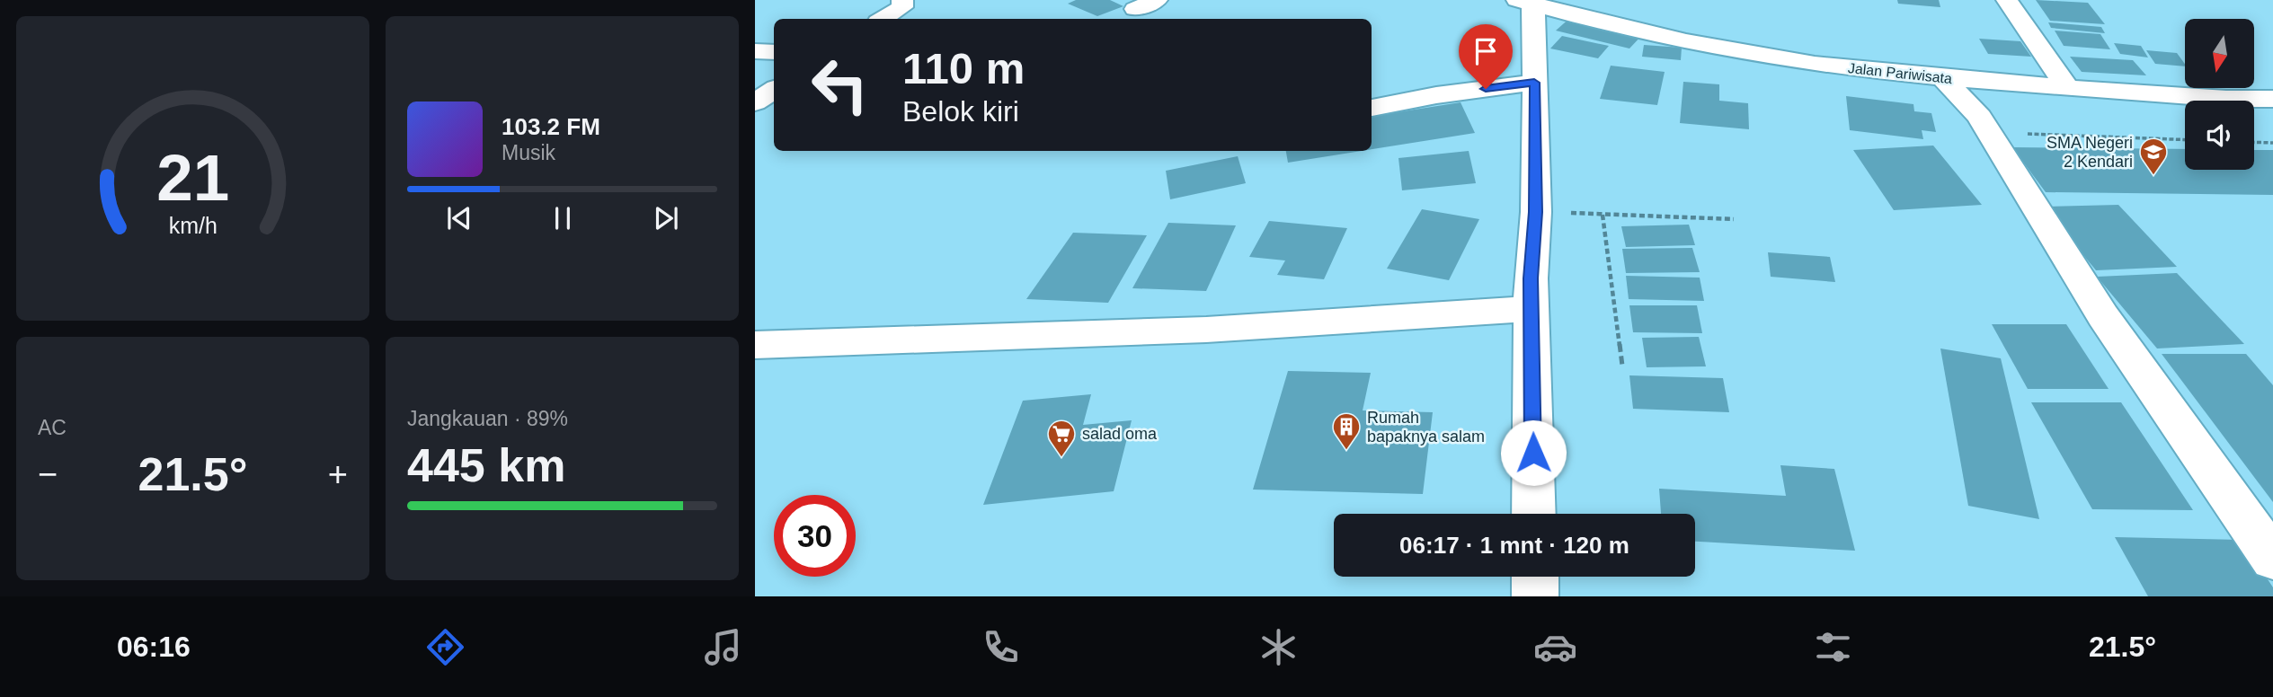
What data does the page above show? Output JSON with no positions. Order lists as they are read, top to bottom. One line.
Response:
{"streets":{"street":["Jalan Pariwisata"]},"places":{"school or university":["SMA Negeri 2 Kendari"],"building":["Rumah bapaknya salam"],"supermarket":["salad oma"]},"north":"bottom","page":{"turn":["110 m","Belok kiri"],"song":["103.2 FM","Musik"],"tile":["AC",["Jangkauan · 89%","445 km"]],"heat":["−","21.5°","+"],"limit":"30","trip":"06:17 · 1 mnt · 120 m","tabs":["06:16","21.5°"],"gauge":["21","km/h"]}}
